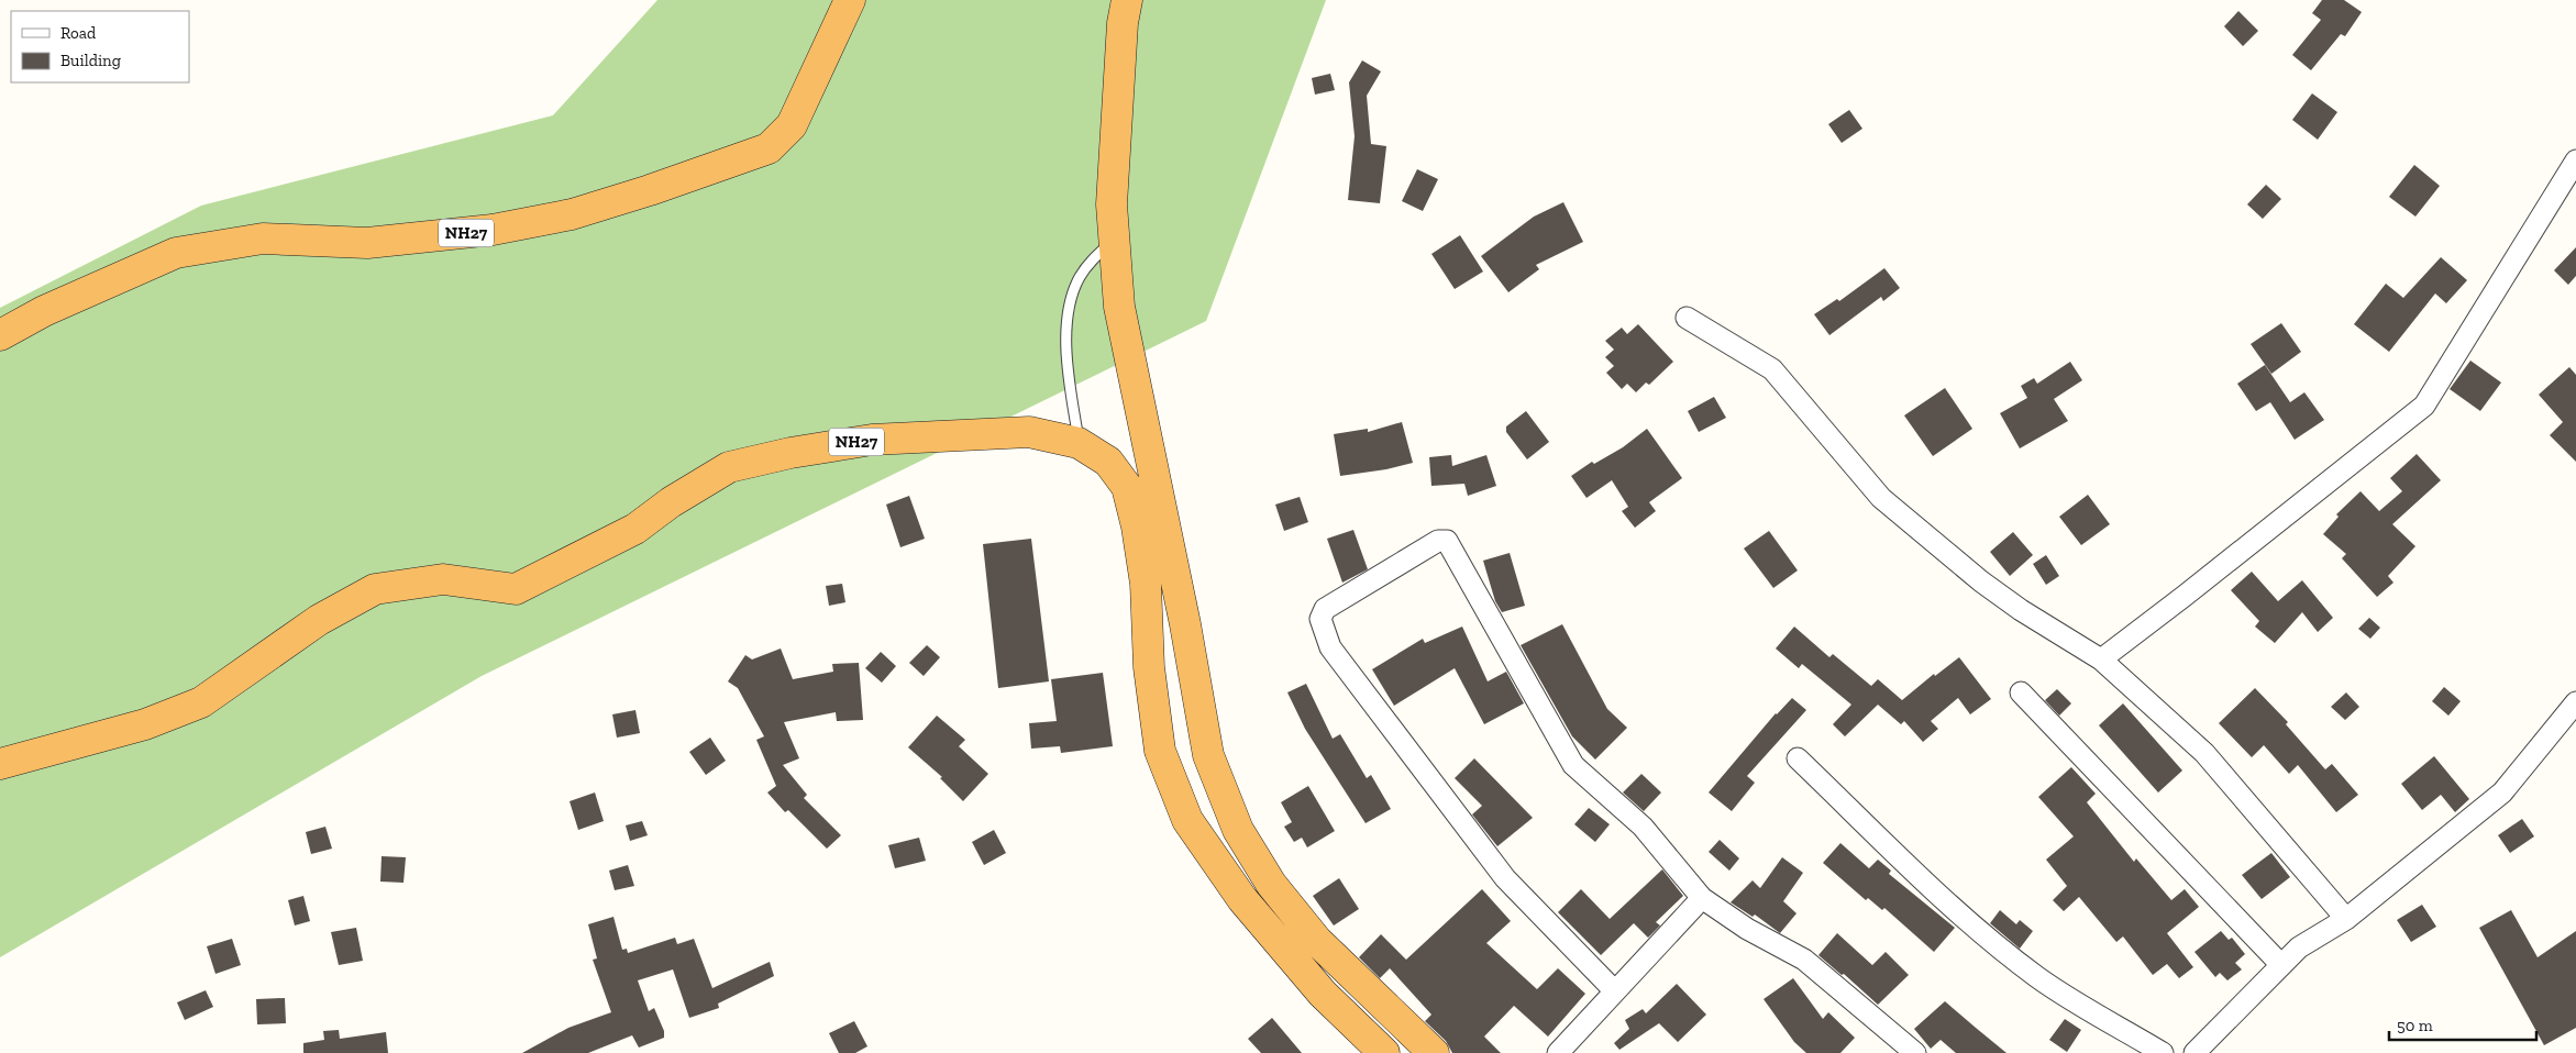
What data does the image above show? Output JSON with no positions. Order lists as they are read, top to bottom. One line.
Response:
{"streets":{"highway":["NH27"]},"legend":["Road","Building"],"scale_bar":"50 m"}
